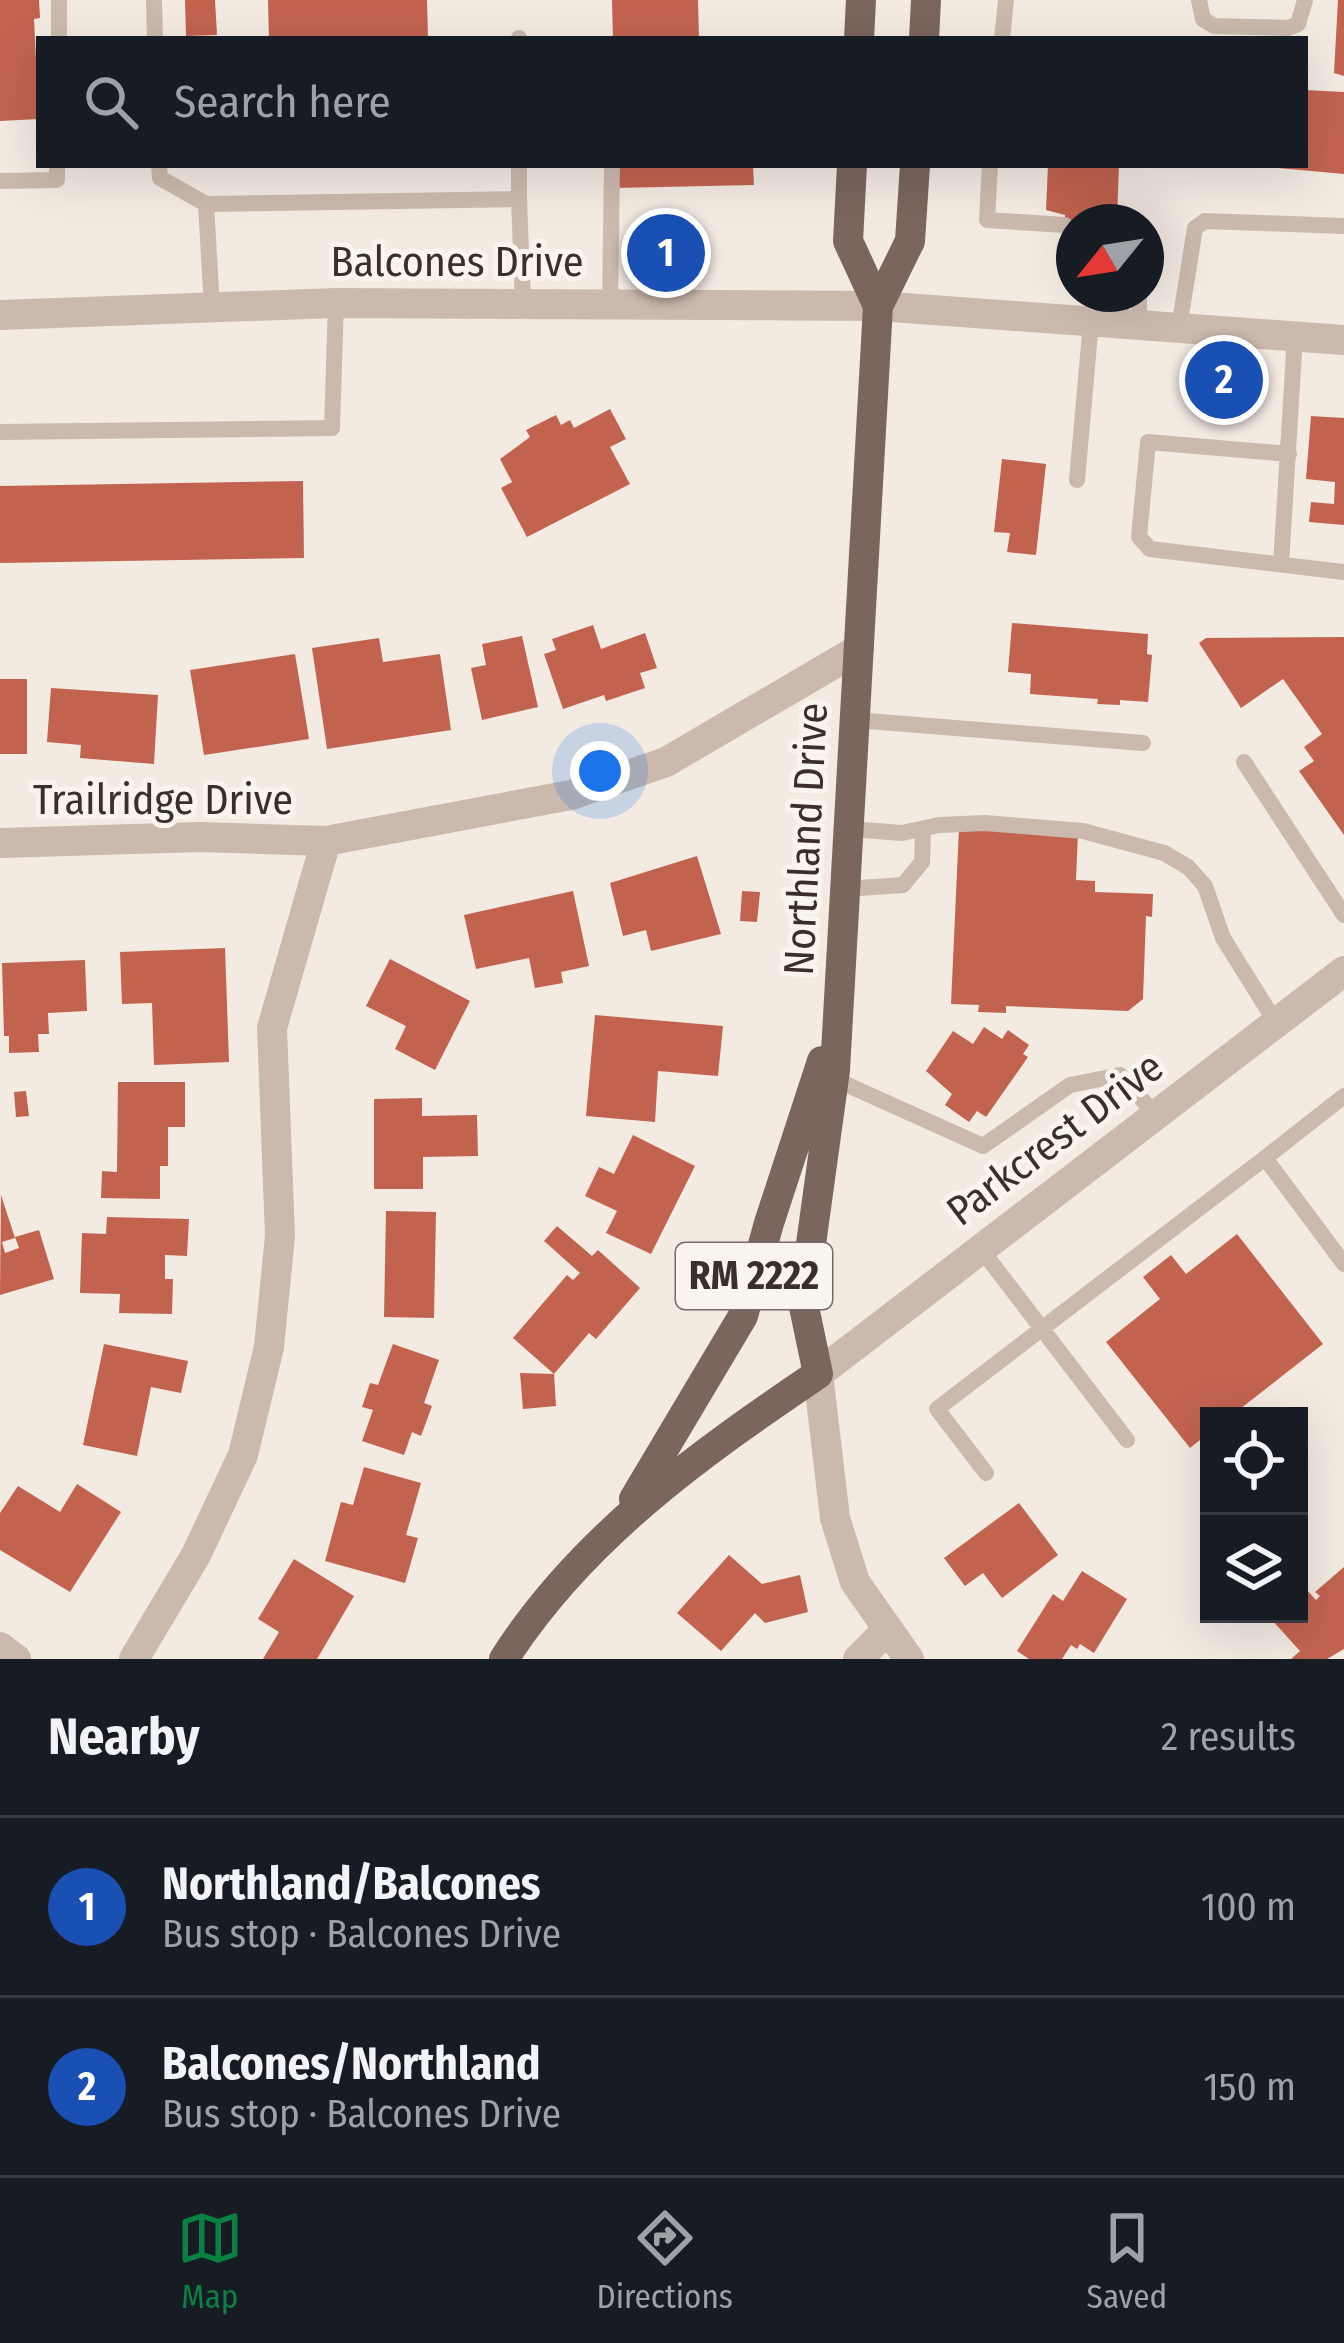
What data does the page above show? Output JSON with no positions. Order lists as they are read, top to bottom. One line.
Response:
{"streets":{"main road":["Northland Drive","RM 2222"],"street":["Balcones Drive","Trailridge Drive","Parkcrest Drive"]},"crossings":[["Balcones Drive","Northland Drive"],["Trailridge Drive","Northland Drive"],["Northland Drive","Parkcrest Drive"],["Northland Drive","RM 2222"],["Parkcrest Drive","RM 2222"]],"north":"bottom left","page":{"search":"Search here","pins":["1","2"],"heading":["Nearby","2 results"],"list":[{"mark":"1","name":"Northland/Balcones","note":"Bus stop · Balcones Drive","value":"100 m"},{"mark":"2","name":"Balcones/Northland","note":"Bus stop · Balcones Drive","value":"150 m"}],"nav":["Map","Directions","Saved"]}}
